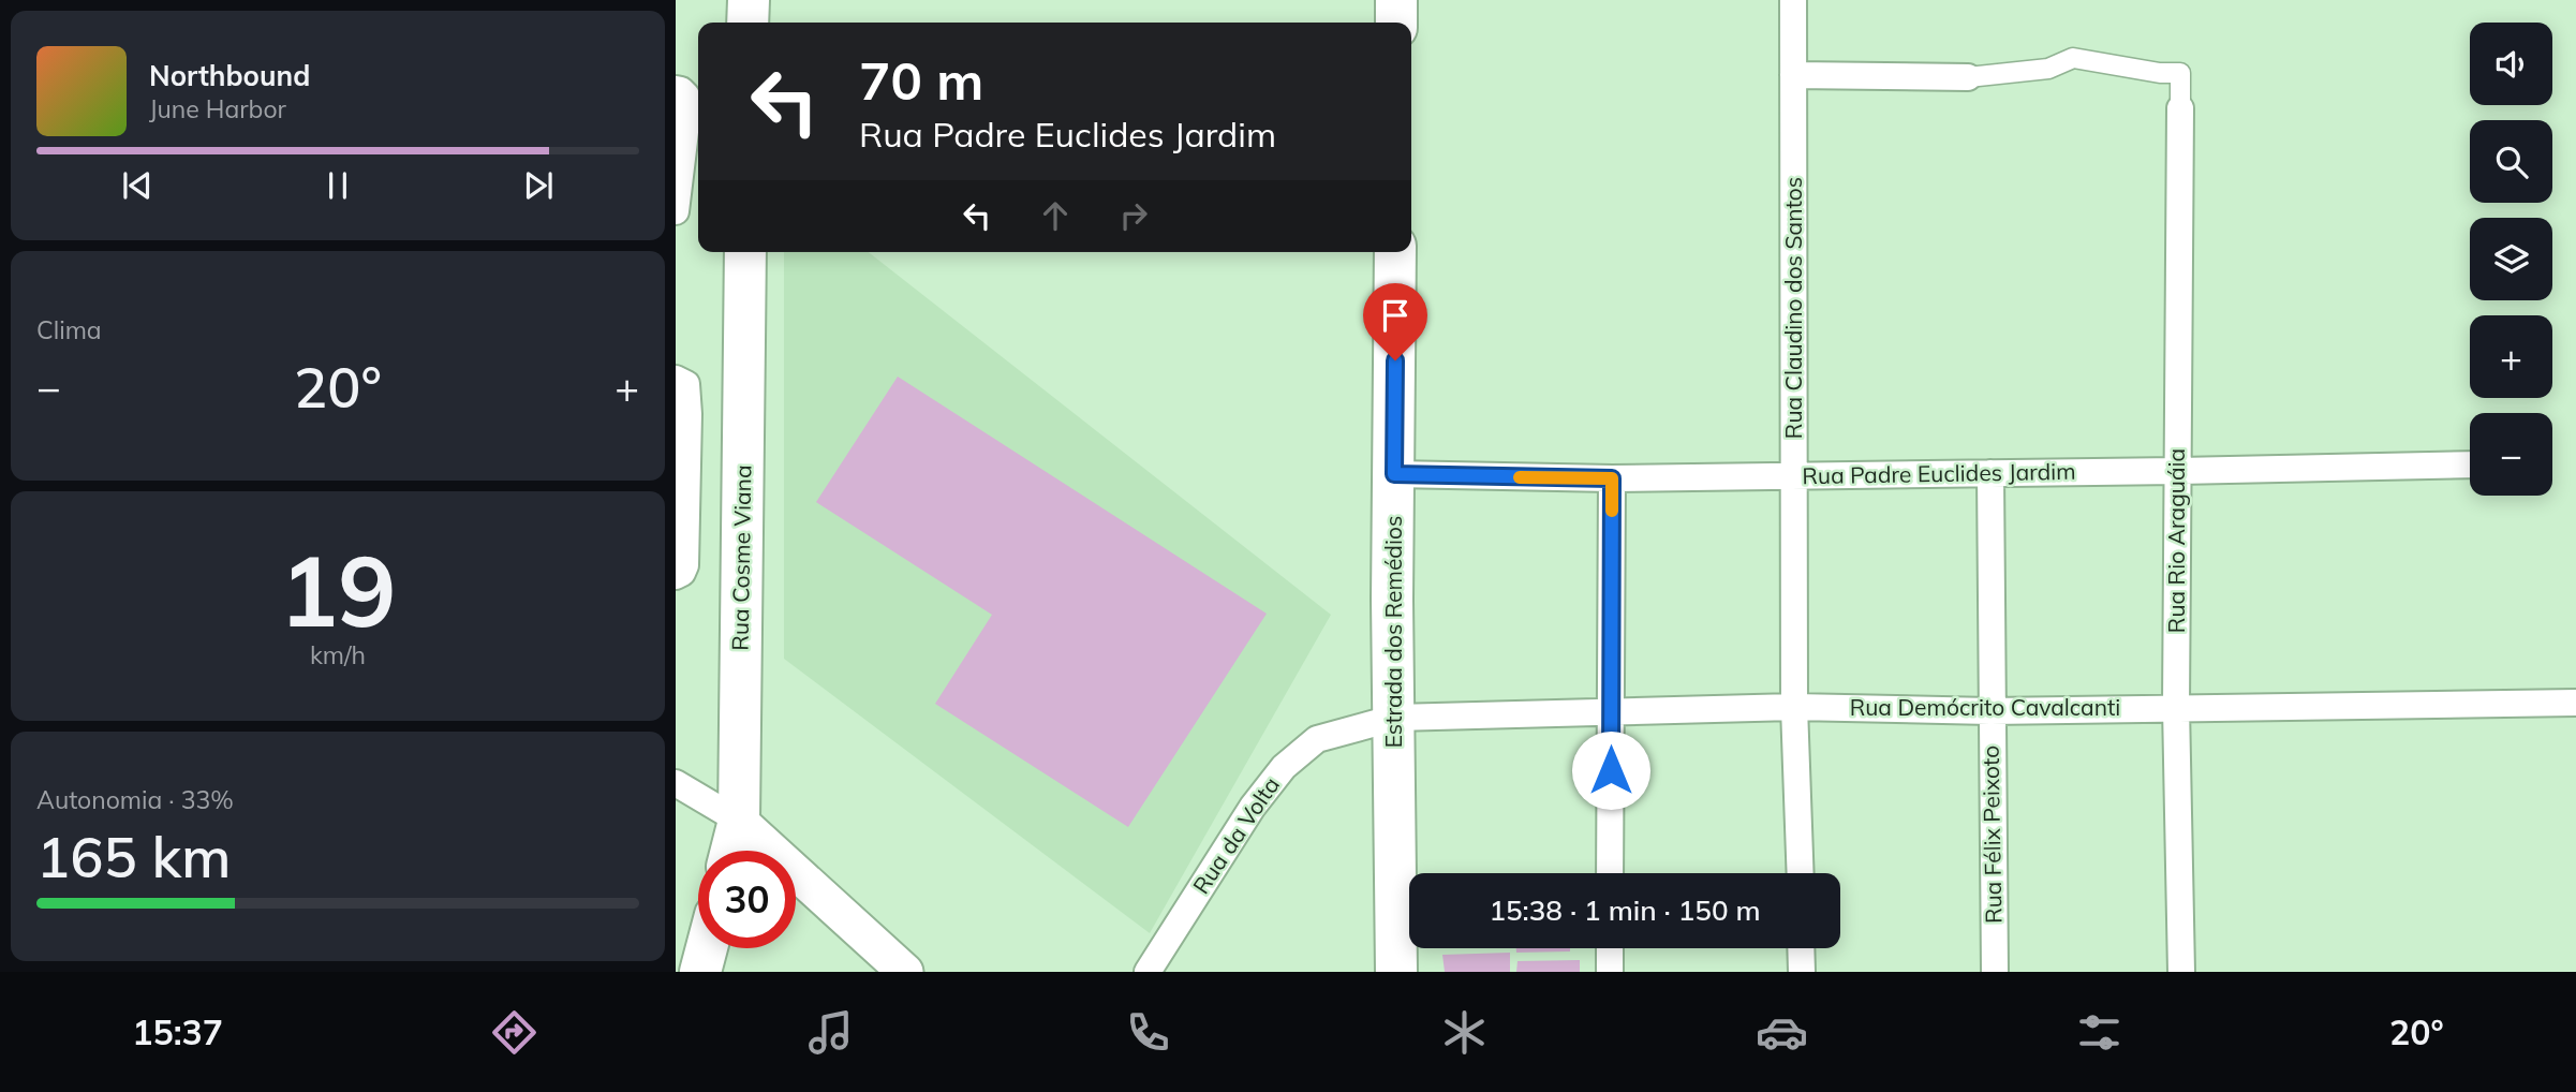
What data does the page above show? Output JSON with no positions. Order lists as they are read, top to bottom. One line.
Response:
{"streets":{"main road":["Rua Cosme Viana","Estrada dos Remédios"],"street":["Rua Claudino dos Santos","Rua Padre Euclides Jardim","Rua Rio Araguáia","Rua Demócrito Cavalcanti","Rua Félix Peixoto","Rua da Volta"]},"crossings":[["Rua Claudino dos Santos","Rua Padre Euclides Jardim"],["Rua Claudino dos Santos","Rua Demócrito Cavalcanti"],["Rua Padre Euclides Jardim","Rua Rio Araguáia"],["Rua Padre Euclides Jardim","Estrada dos Remédios"],["Rua Padre Euclides Jardim","Rua Félix Peixoto"],["Rua Rio Araguáia","Rua Demócrito Cavalcanti"],["Estrada dos Remédios","Rua Demócrito Cavalcanti"],["Estrada dos Remédios","Rua da Volta"],["Rua Demócrito Cavalcanti","Rua Félix Peixoto"],["Rua Demócrito Cavalcanti","Rua da Volta"]],"page":{"map_buttons":["+","−"],"turn":["70 m","Rua Padre Euclides Jardim"],"song":["Northbound","June Harbor"],"tile":["Clima",["19","km/h"],["Autonomia · 33%","165 km"]],"heat":["−","20°","+"],"limit":"30","trip":"15:38 · 1 min · 150 m","tabs":["15:37","20°"]}}
